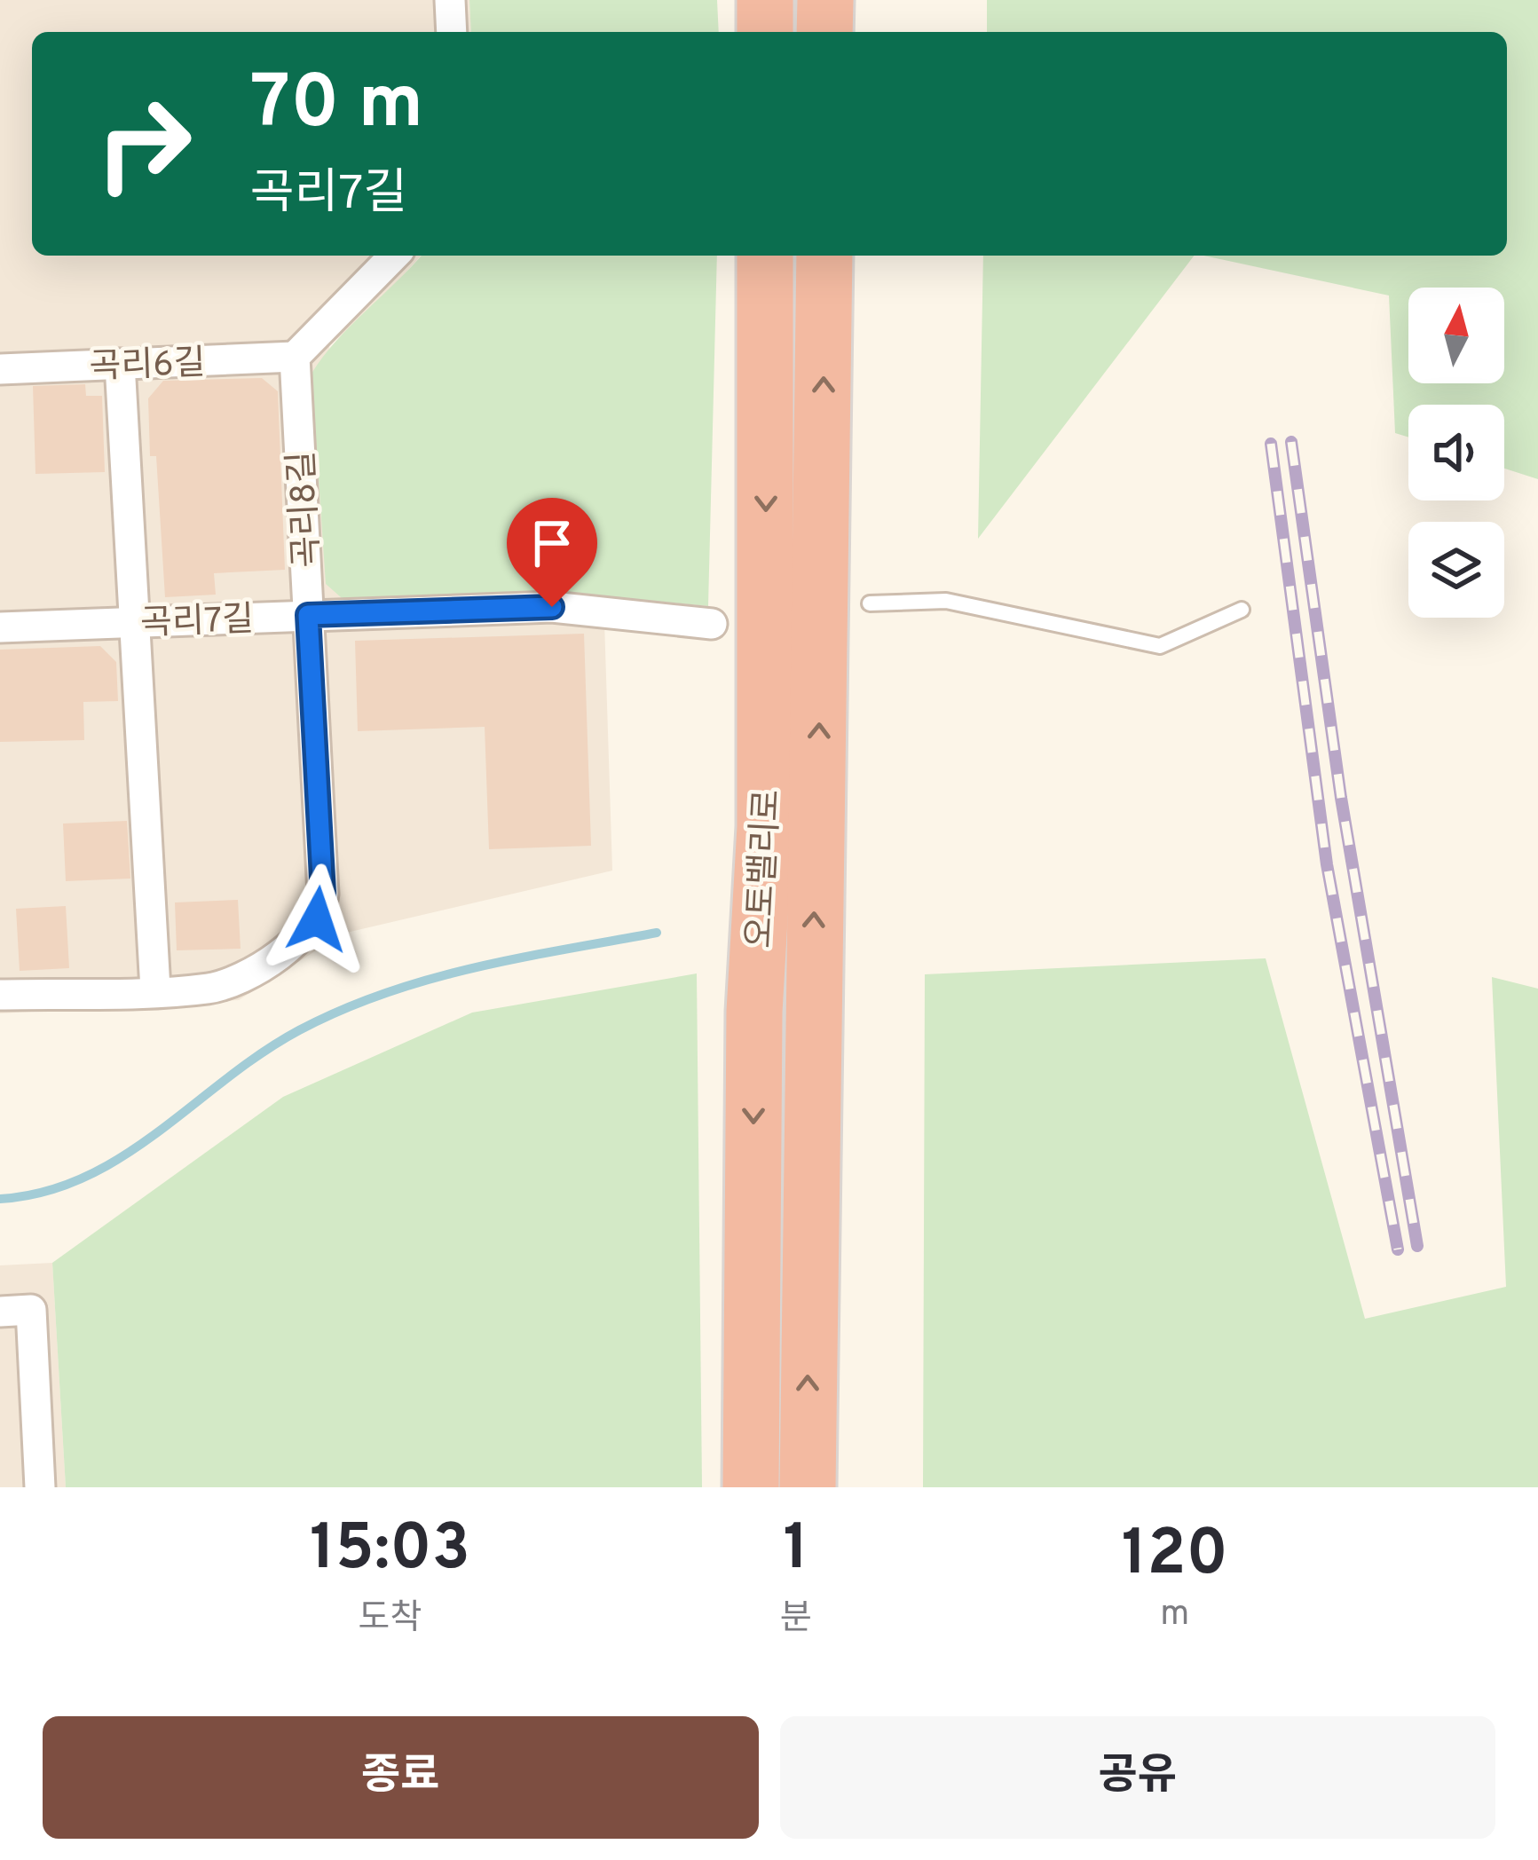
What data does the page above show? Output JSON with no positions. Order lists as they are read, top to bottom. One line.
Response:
{"streets":{"highway":["오토밸리로"],"street":["곡리6길","곡리8길","곡리7길"]},"crossings":[["곡리6길","곡리8길"],["곡리8길","곡리7길"]],"north":"top","page":{"turn":["70 m","곡리7길"],"eta":["15:03","도착","1","분","120","m"],"buttons":["종료","공유"]}}
